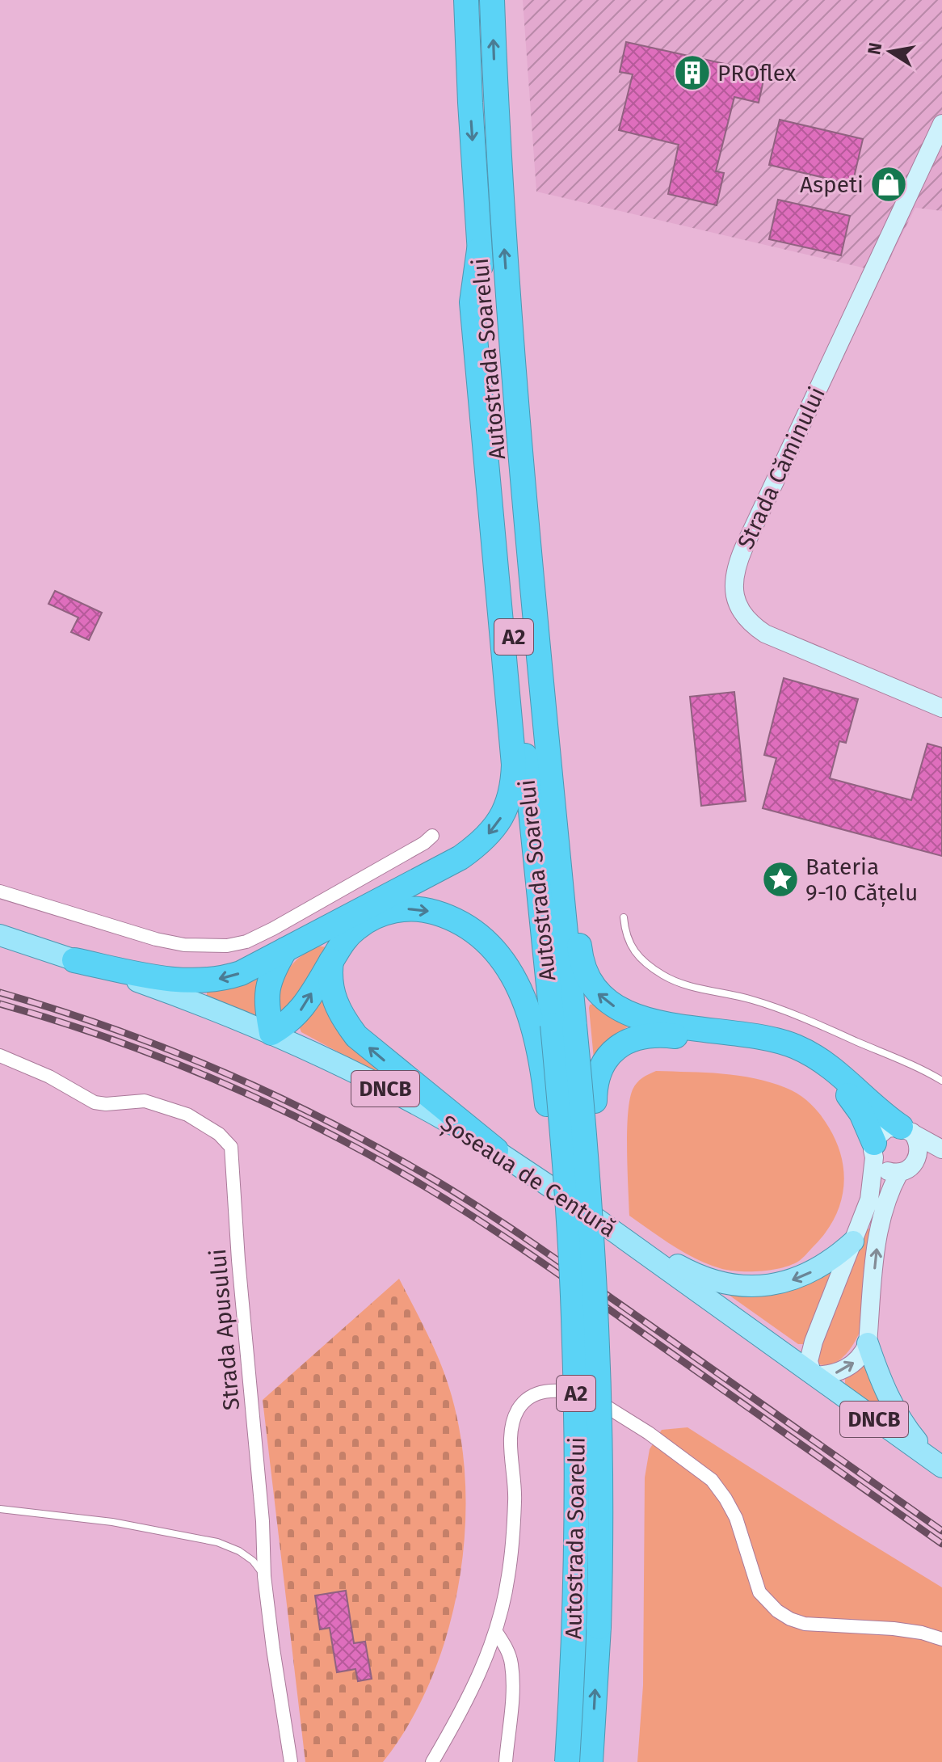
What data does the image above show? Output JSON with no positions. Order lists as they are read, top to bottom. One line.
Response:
{"streets":{"highway":["Autostrada Soarelui","A2"],"main road":["DNCB","Șoseaua de Centură"],"street":["Strada Căminului","Strada Apusului"]},"places":{"building":["PROflex"],"shop":["Aspeti"],"place":["Bateria 9-10 Cățelu"]},"north":"left"}
